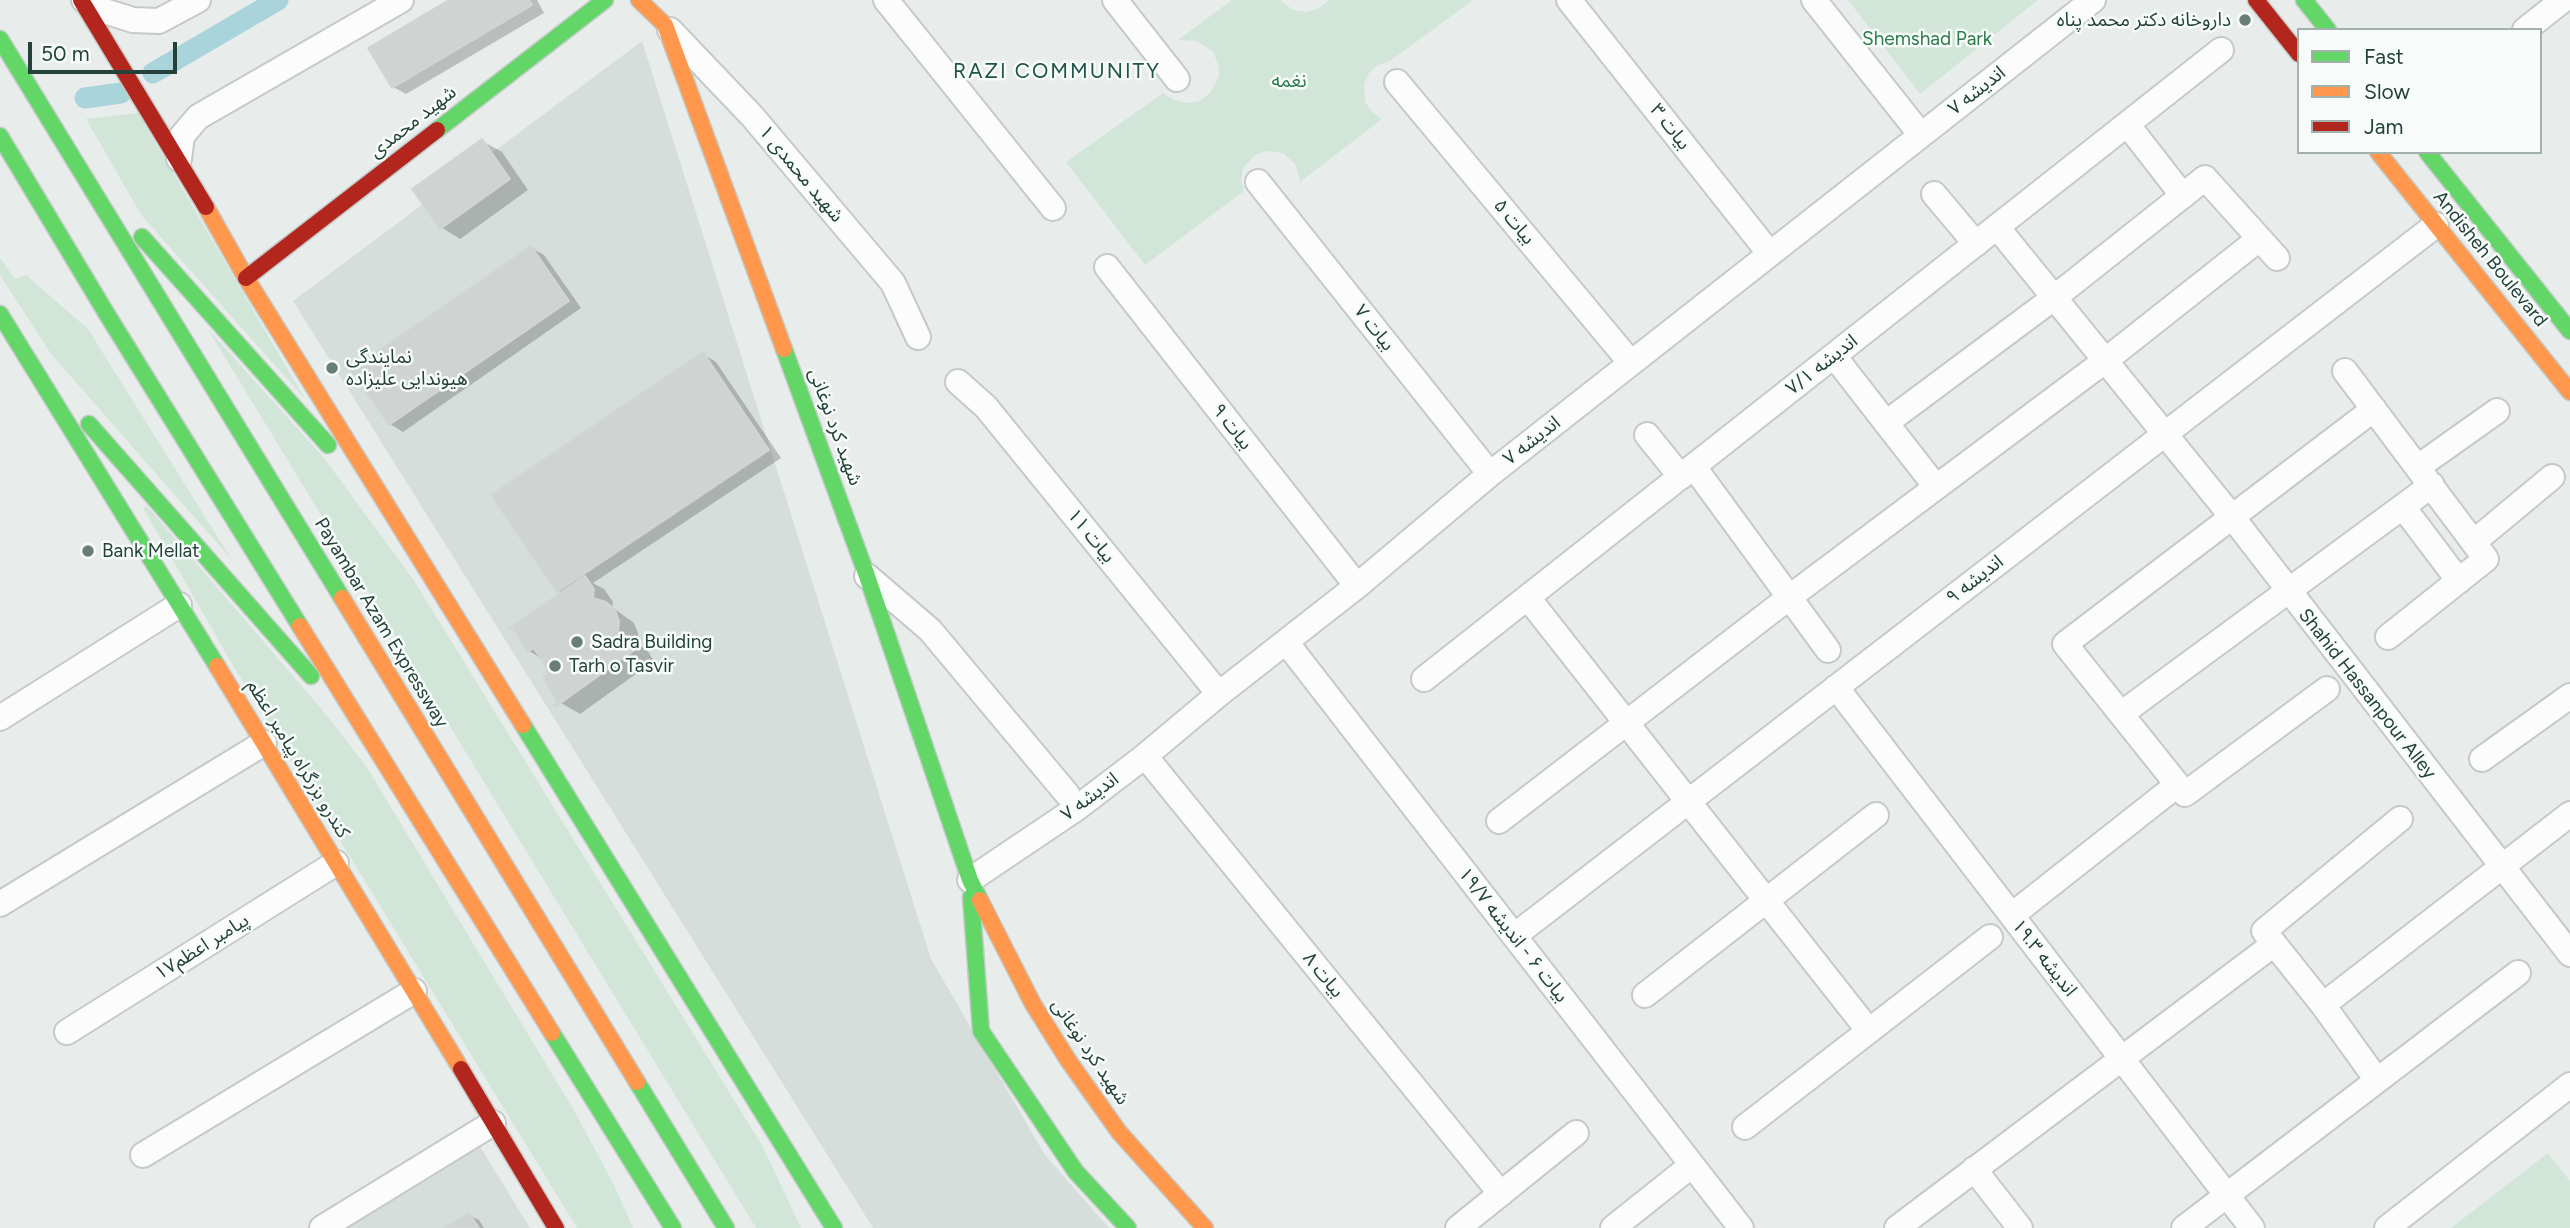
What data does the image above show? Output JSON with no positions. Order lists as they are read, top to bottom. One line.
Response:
{"streets":{"main road":["شهید محمدی","Andisheh Boulevard","شهید کرد نوغانی","Payambar Azam Expressway","کندرو بزرگراه پیامبر اعظم"],"street":["اندیشه ۷","بیات ۳","شهید محمدی ۱","بیات ۵","بیات ۷","اندیشه ۷/۱","بیات ۹","بیات ۱۱","اندیشه ۹","Shahid Hassanpour Alley","بیات ۶ - اندیشه ۱۹/۷","پیامبر اعظم۱۷","اندیشه ۱۹.۳","بیات ۸"]},"crossings":[["اندیشه ۷","بیات ۳"],["اندیشه ۷","بیات ۵"],["اندیشه ۷","بیات ۷"],["اندیشه ۷","شهید کرد نوغانی"],["اندیشه ۷","بیات ۹"],["اندیشه ۷","بیات ۱۱"],["اندیشه ۷","بیات ۶ - اندیشه ۱۹/۷"],["اندیشه ۷","بیات ۸"],["شهید محمدی ۱","شهید کرد نوغانی"],["Andisheh Boulevard","اندیشه ۹"],["اندیشه ۷/۱","Shahid Hassanpour Alley"],["اندیشه ۹","Shahid Hassanpour Alley"],["اندیشه ۹","بیات ۶ - اندیشه ۱۹/۷"],["اندیشه ۹","اندیشه ۱۹.۳"],["کندرو بزرگراه پیامبر اعظم","پیامبر اعظم۱۷"]],"districts":["RAZI COMMUNITY"],"parks":["Shemshad Park","نغمه"],"places":["داروخانه دکتر محمد پناه","نمایندگی هیوندایی علیزاده","Bank Mellat","Sadra Building","Tarh o Tasvir"],"legend":["Fast","Slow","Jam"],"scale_bar":"50 m"}
